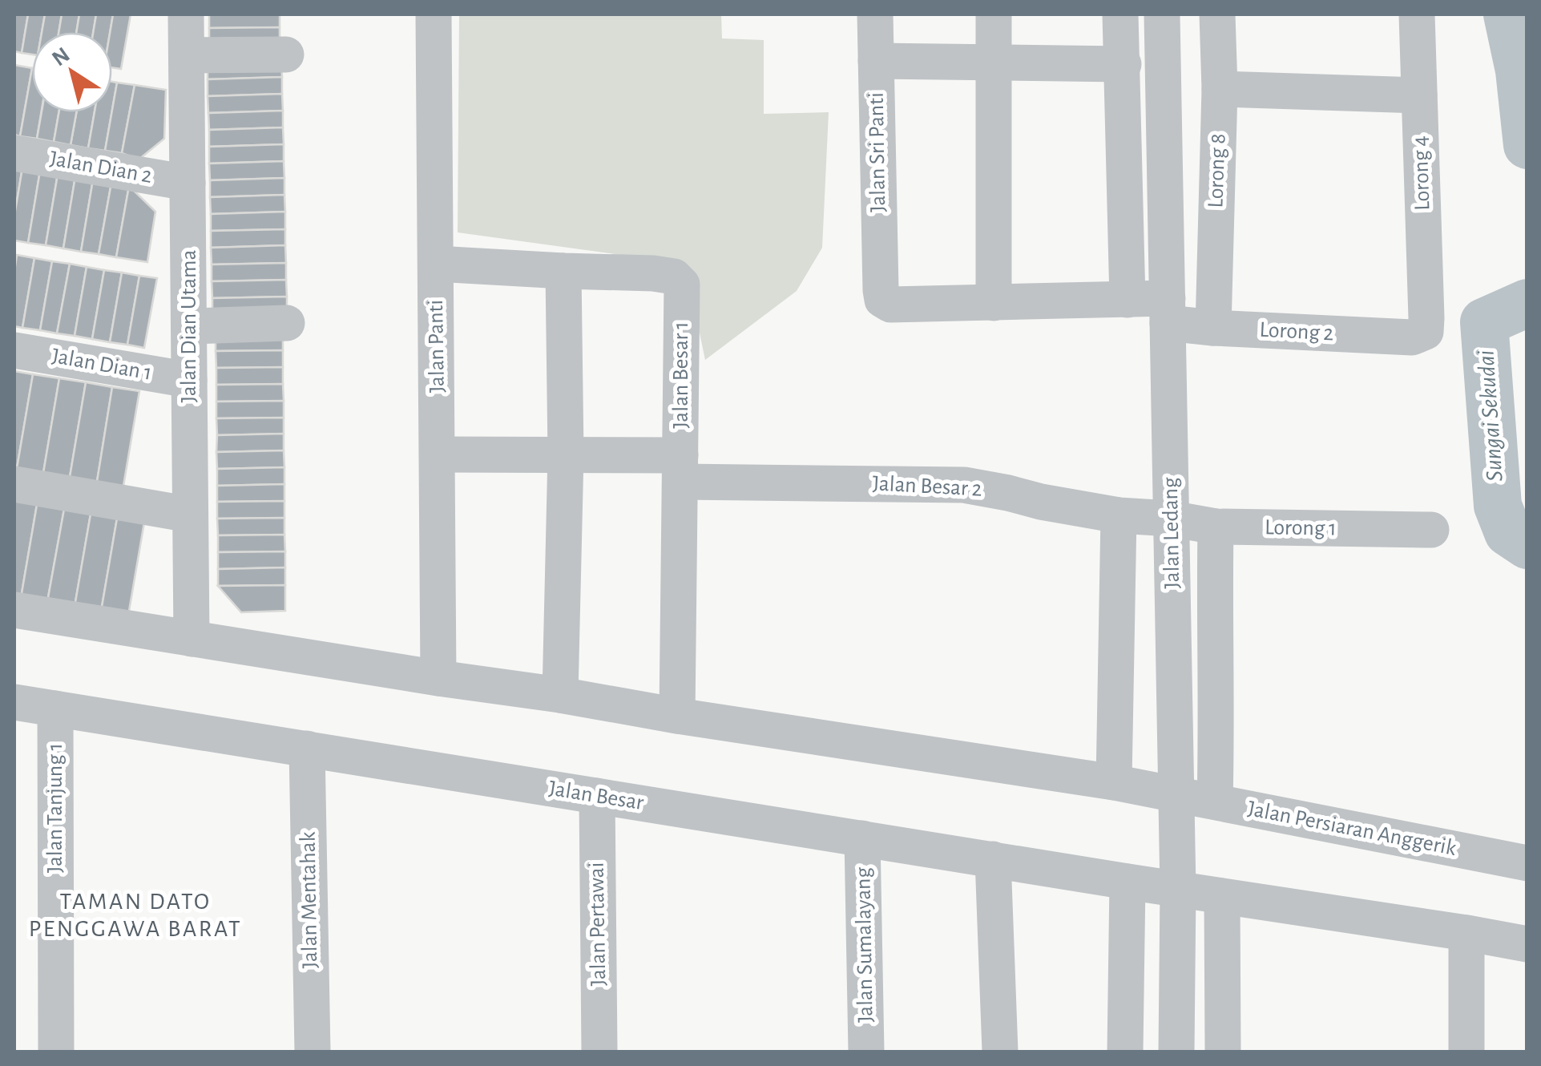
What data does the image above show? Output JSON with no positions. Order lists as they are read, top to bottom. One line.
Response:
{"streets":{"street":["Jalan Sri Panti","Jalan Dian 2","Lorong 8","Lorong 4","Jalan Dian Utama","Lorong 2","Jalan Panti","Jalan Dian 1","Jalan Besar 1","Jalan Besar 2","Lorong 1","Jalan Ledang","Jalan Besar","Jalan Tanjung 1","Jalan Persiaran Anggerik","Jalan Mentahak","Jalan Pertawai","Jalan Sumalayang"]},"crossings":[["Jalan Sri Panti","Lorong 2"],["Jalan Dian 2","Jalan Dian Utama"],["Lorong 8","Lorong 2"],["Lorong 4","Lorong 2"],["Jalan Dian Utama","Jalan Dian 1"],["Lorong 2","Jalan Ledang"],["Jalan Panti","Jalan Besar 1"],["Jalan Panti","Jalan Besar 2"],["Jalan Besar 1","Jalan Besar 2"],["Jalan Besar 2","Lorong 1"],["Jalan Besar 2","Jalan Ledang"],["Lorong 1","Jalan Ledang"],["Jalan Ledang","Jalan Besar"],["Jalan Ledang","Jalan Persiaran Anggerik"],["Jalan Besar","Jalan Tanjung 1"],["Jalan Besar","Jalan Mentahak"],["Jalan Besar","Jalan Pertawai"],["Jalan Besar","Jalan Sumalayang"]],"districts":["TAMAN DATO PENGGAWA BARAT"],"water":["Sungai Sekudai"],"north":"top left"}
